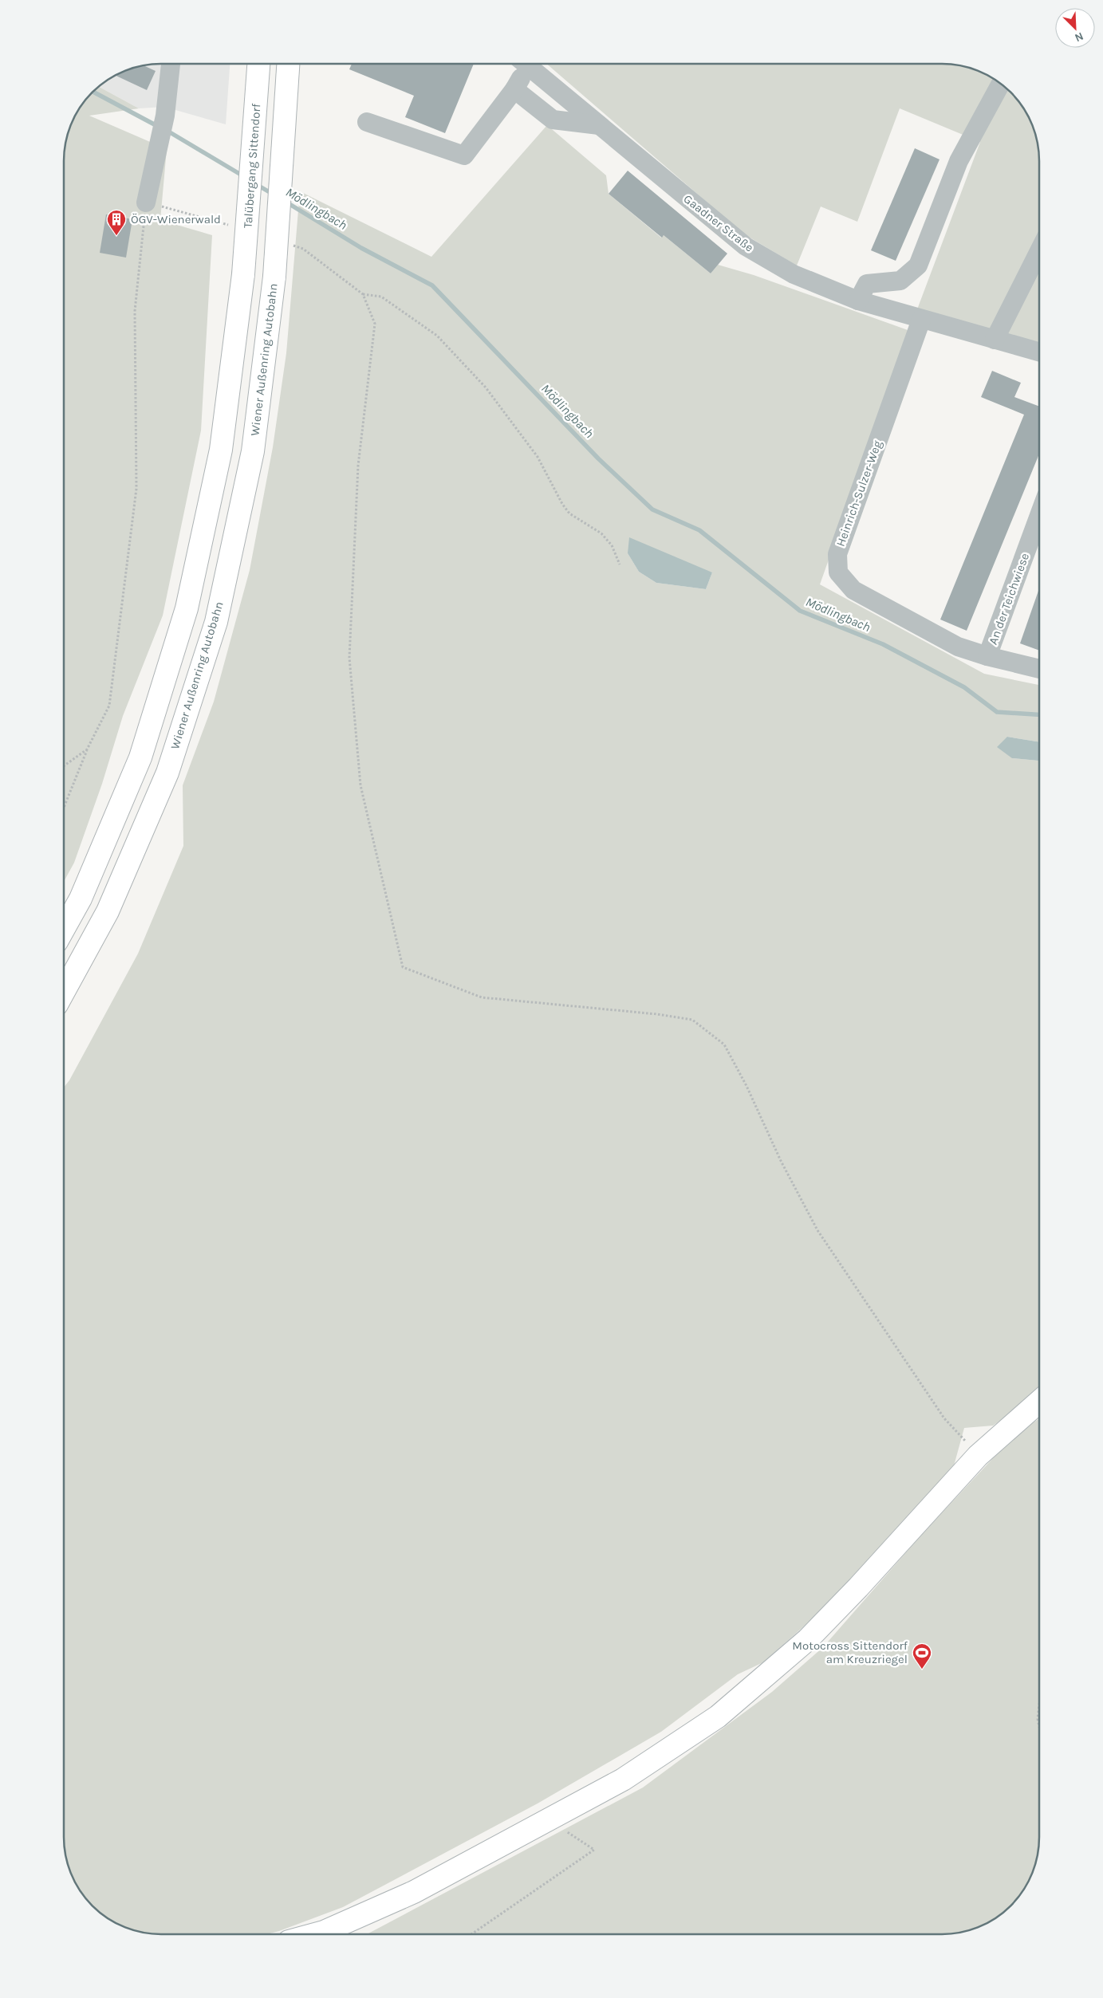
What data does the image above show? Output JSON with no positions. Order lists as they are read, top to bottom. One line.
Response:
{"streets":{"main road":["Talübergang Sittendorf","Wiener Außenring Autobahn"],"street":["Gaadner Straße","Heinrich-Sulzer-Weg","An der Teichwiese"]},"crossings":[["Gaadner Straße","Heinrich-Sulzer-Weg"],["Heinrich-Sulzer-Weg","An der Teichwiese"]],"water":["Mödlingbach"],"places":{"building":["ÖGV-Wienerwald"],"sports":["Motocross Sittendorf am Kreuzriegel"]},"north":"bottom right"}
